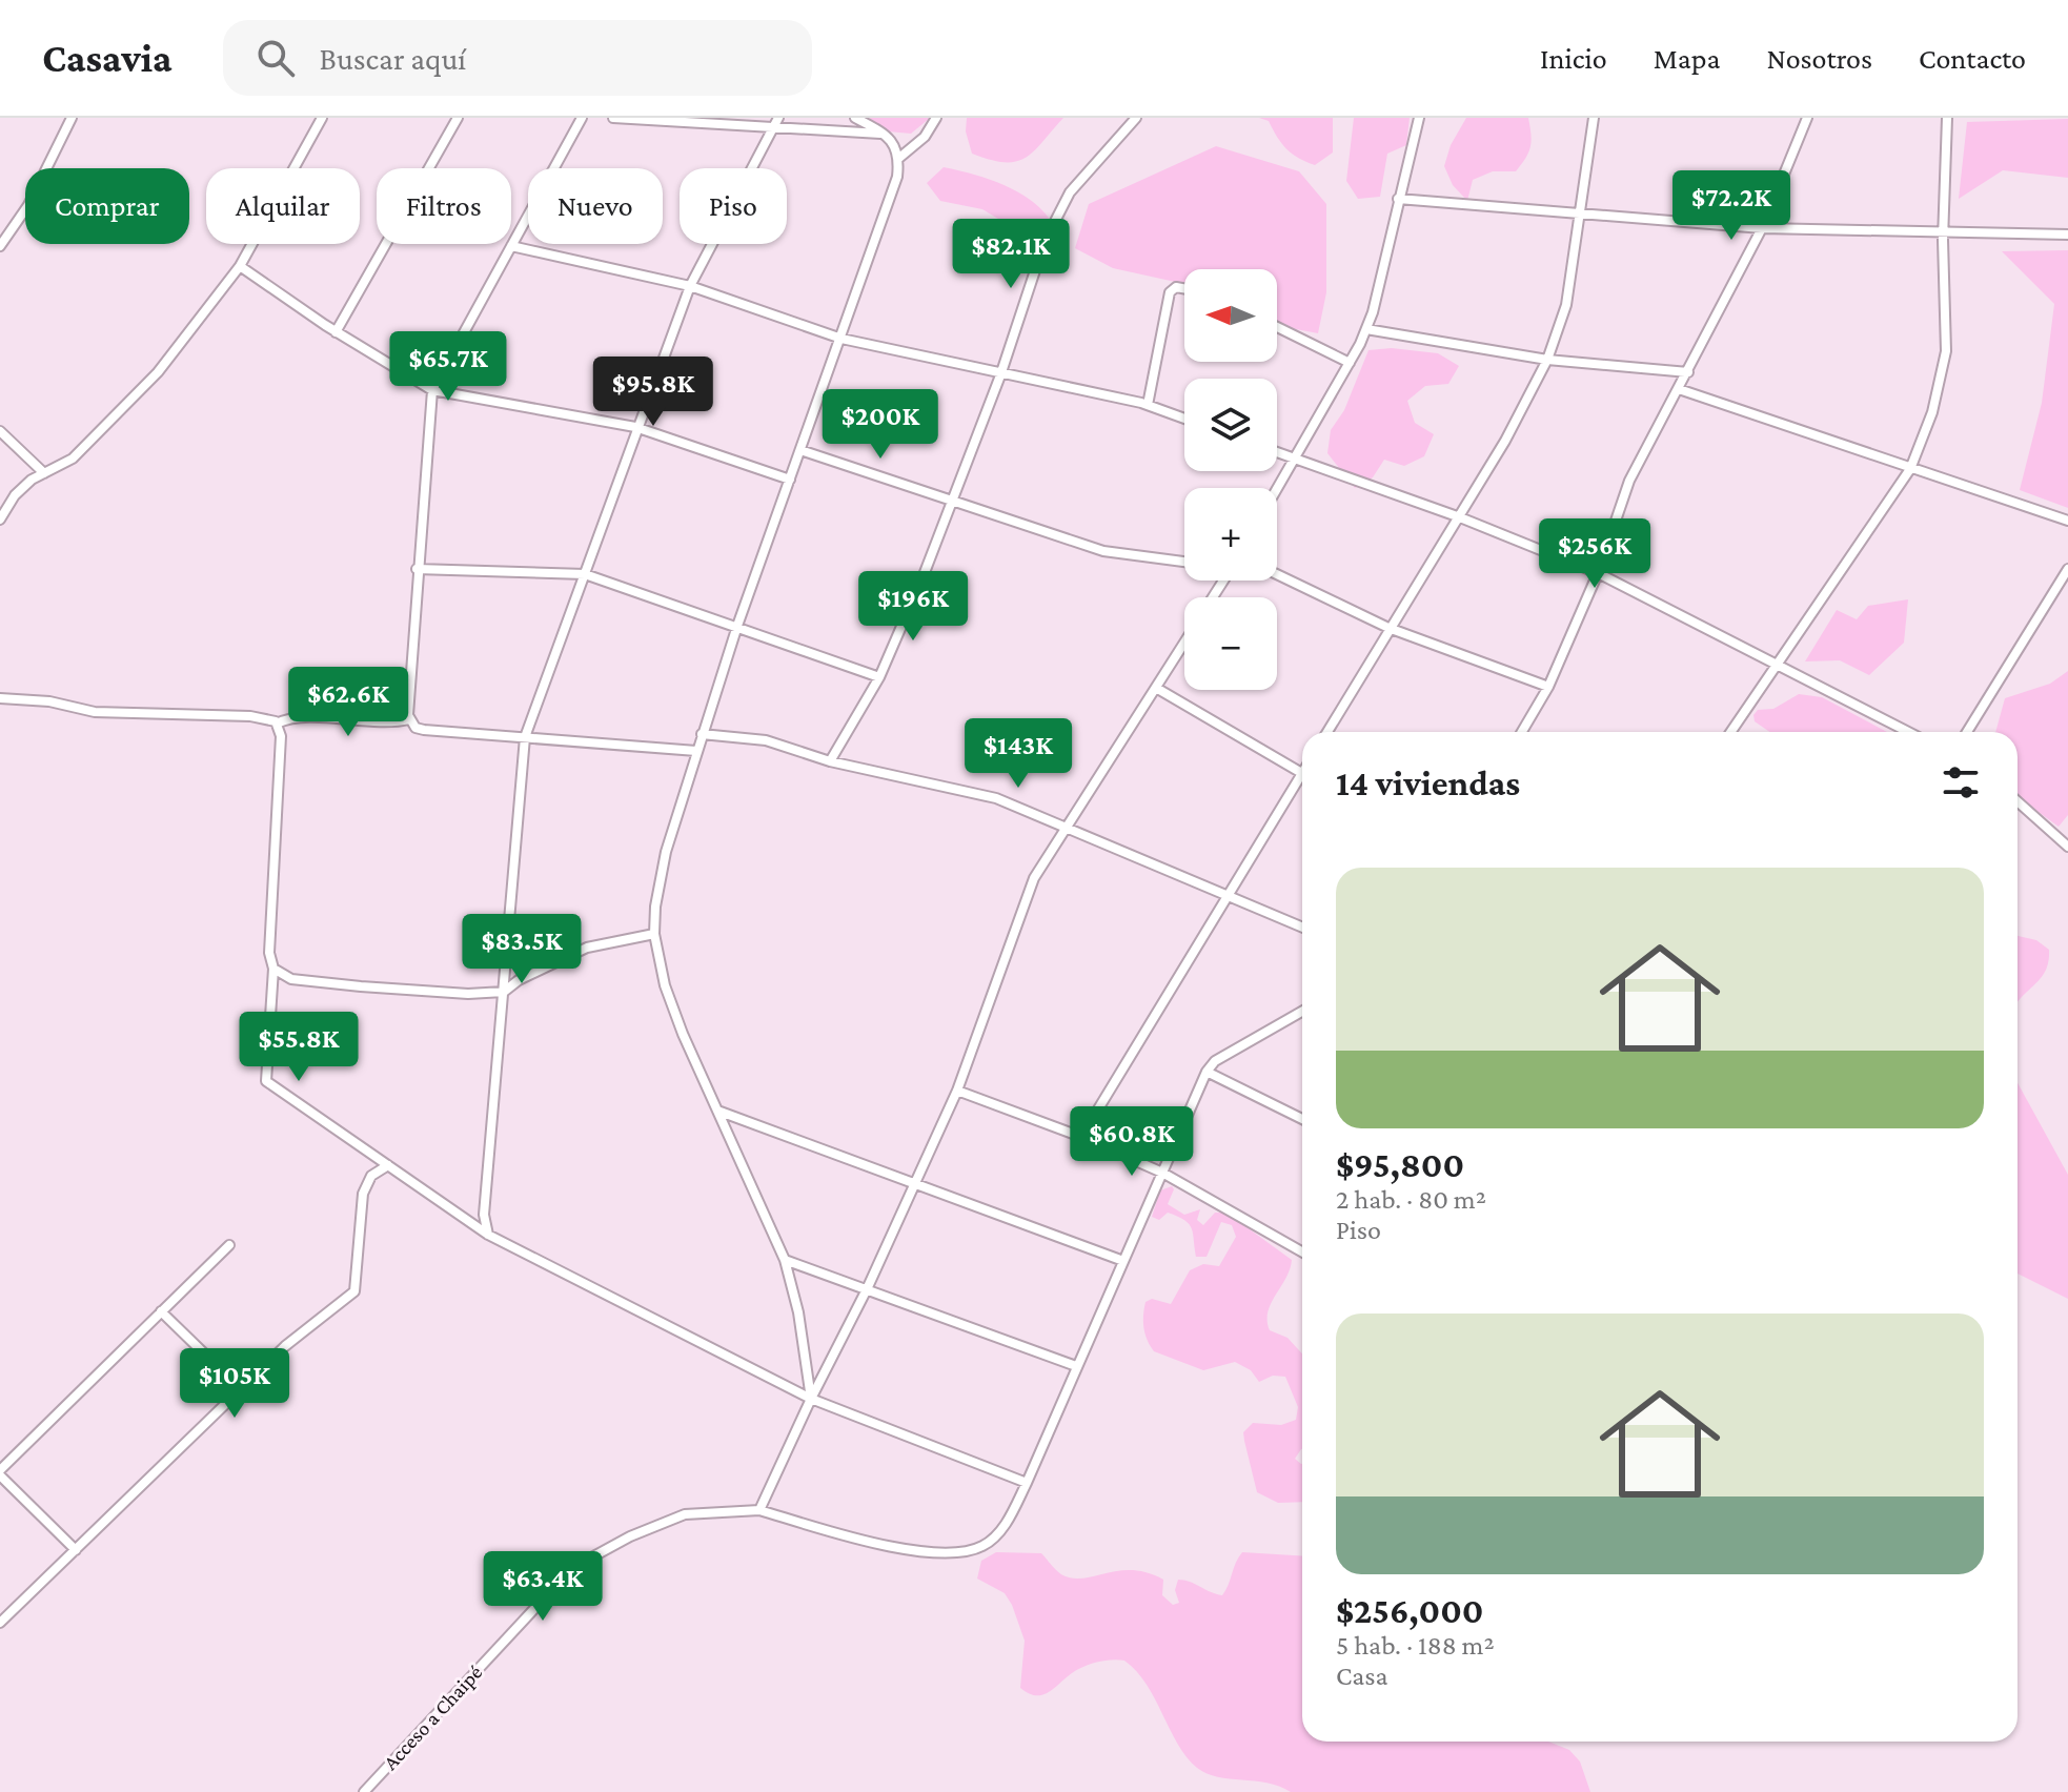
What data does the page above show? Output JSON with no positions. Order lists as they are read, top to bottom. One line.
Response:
{"streets":{"street":["Acceso a Chaipé"]},"north":"left","page":{"header":"Casavia","search":"Buscar aquí","nav":["Inicio","Mapa","Nosotros","Contacto"],"chip":["Comprar","Alquilar","Filtros","Nuevo","Piso"],"price":["$72.2K","$82.1K","$65.7K","$95.8K","$200K","$256K","$196K","$62.6K","$143K","$83.5K","$55.8K","$60.8K","$105K","$63.4K"],"map_buttons":["+","−"],"heading":"14 viviendas","list":[{"name":"$95,800","note":"2 hab. · 80 m² · Piso"},{"name":"$256,000","note":"5 hab. · 188 m² · Casa"}]}}
